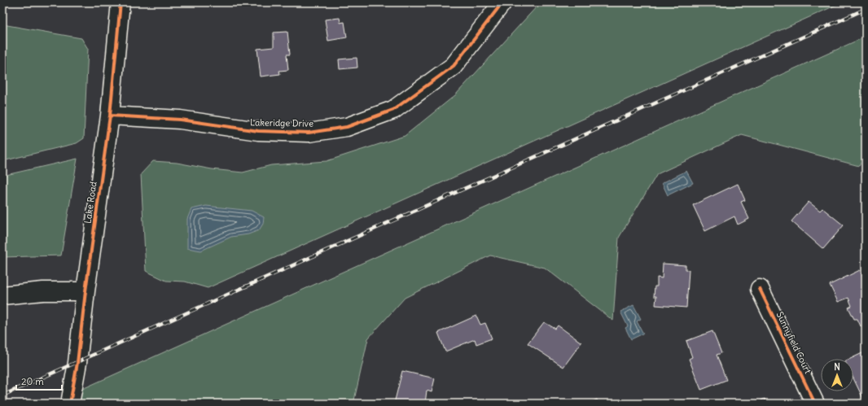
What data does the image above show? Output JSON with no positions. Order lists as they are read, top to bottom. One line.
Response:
{"streets":{"street":["Lakeridge Drive","Lake Road","Sunnyfield Court"]},"crossings":[["Lakeridge Drive","Lake Road"]],"scale_bar":"20 m","north":"top"}
